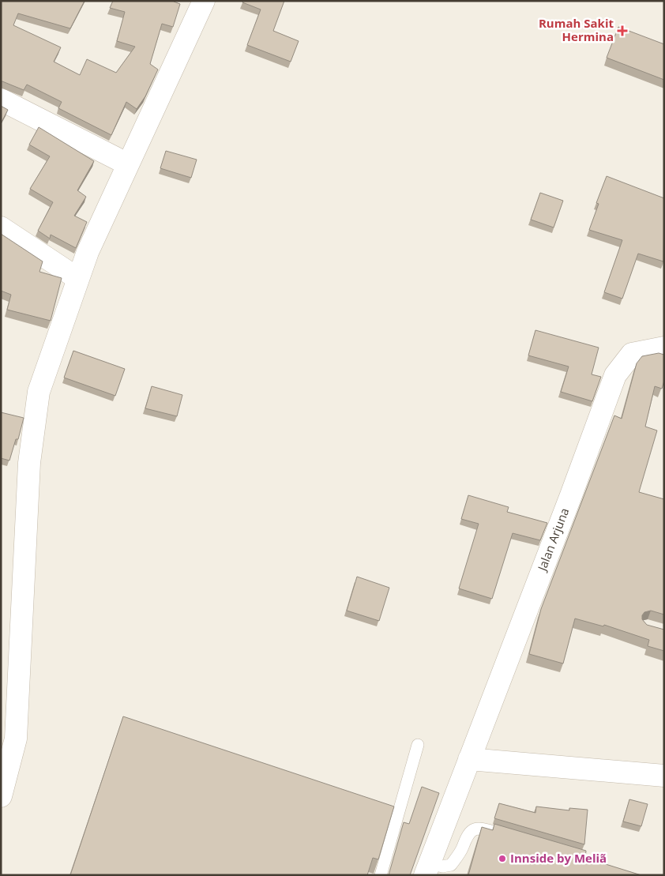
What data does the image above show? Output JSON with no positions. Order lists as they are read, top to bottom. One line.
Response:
{"streets":{"street":["Jalan Arjuna"]},"places":{"health":["Rumah Sakit Hermina"],"other":["Innside by Meliã"]}}
